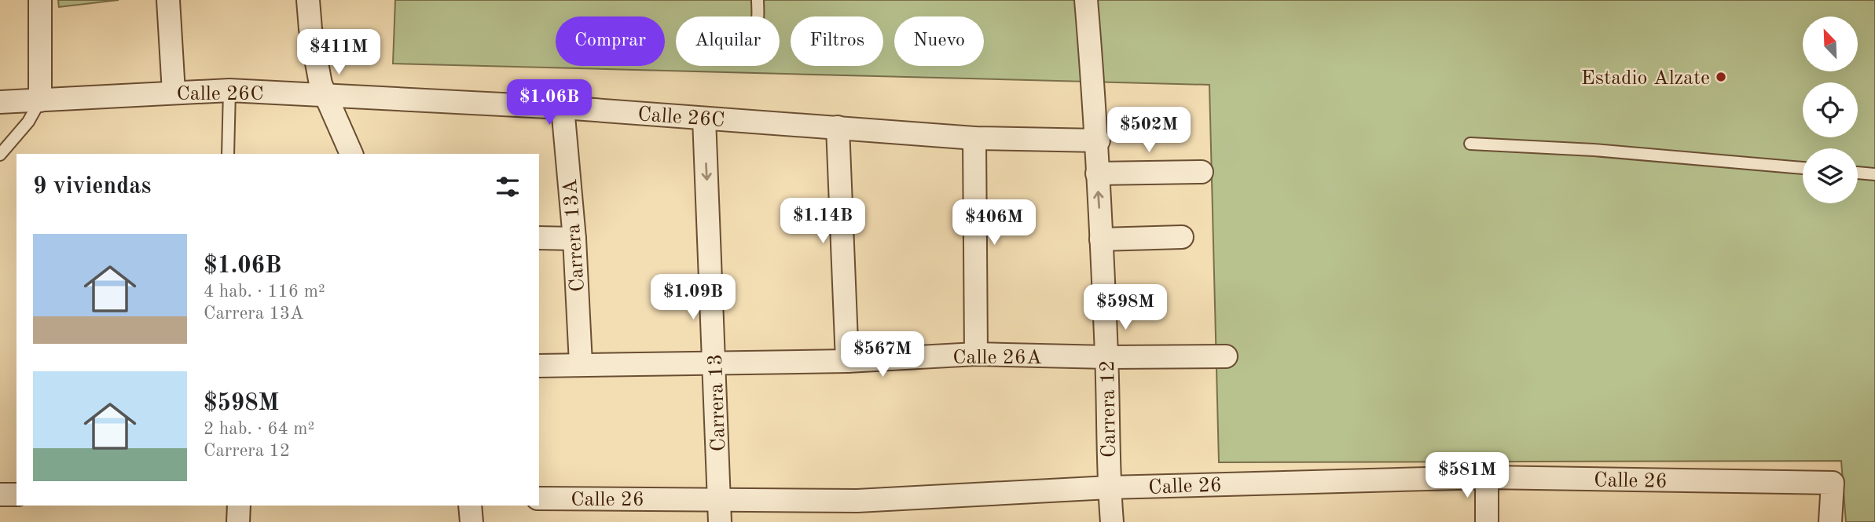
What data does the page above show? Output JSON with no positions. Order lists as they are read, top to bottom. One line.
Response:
{"streets":{"street":["Calle 26C","Carrera 13A","Calle 26A","Carrera 13","Carrera 12","Calle 26"]},"crossings":[["Calle 26C","Carrera 13A"],["Calle 26C","Carrera 13"],["Calle 26C","Carrera 12"],["Carrera 13A","Calle 26A"],["Calle 26A","Carrera 13"],["Calle 26A","Carrera 12"],["Carrera 13","Calle 26"],["Carrera 12","Calle 26"]],"places":["Estadio Alzate"],"north":"top left","page":{"chip":["Comprar","Alquilar","Filtros","Nuevo"],"price":["$411M","$1.06B","$502M","$1.14B","$406M","$1.09B","$598M","$567M","$581M"],"heading":"9 viviendas","list":[{"name":"$1.06B","note":"4 hab. · 116 m² · Carrera 13A"},{"name":"$598M","note":"2 hab. · 64 m² · Carrera 12"}]}}
